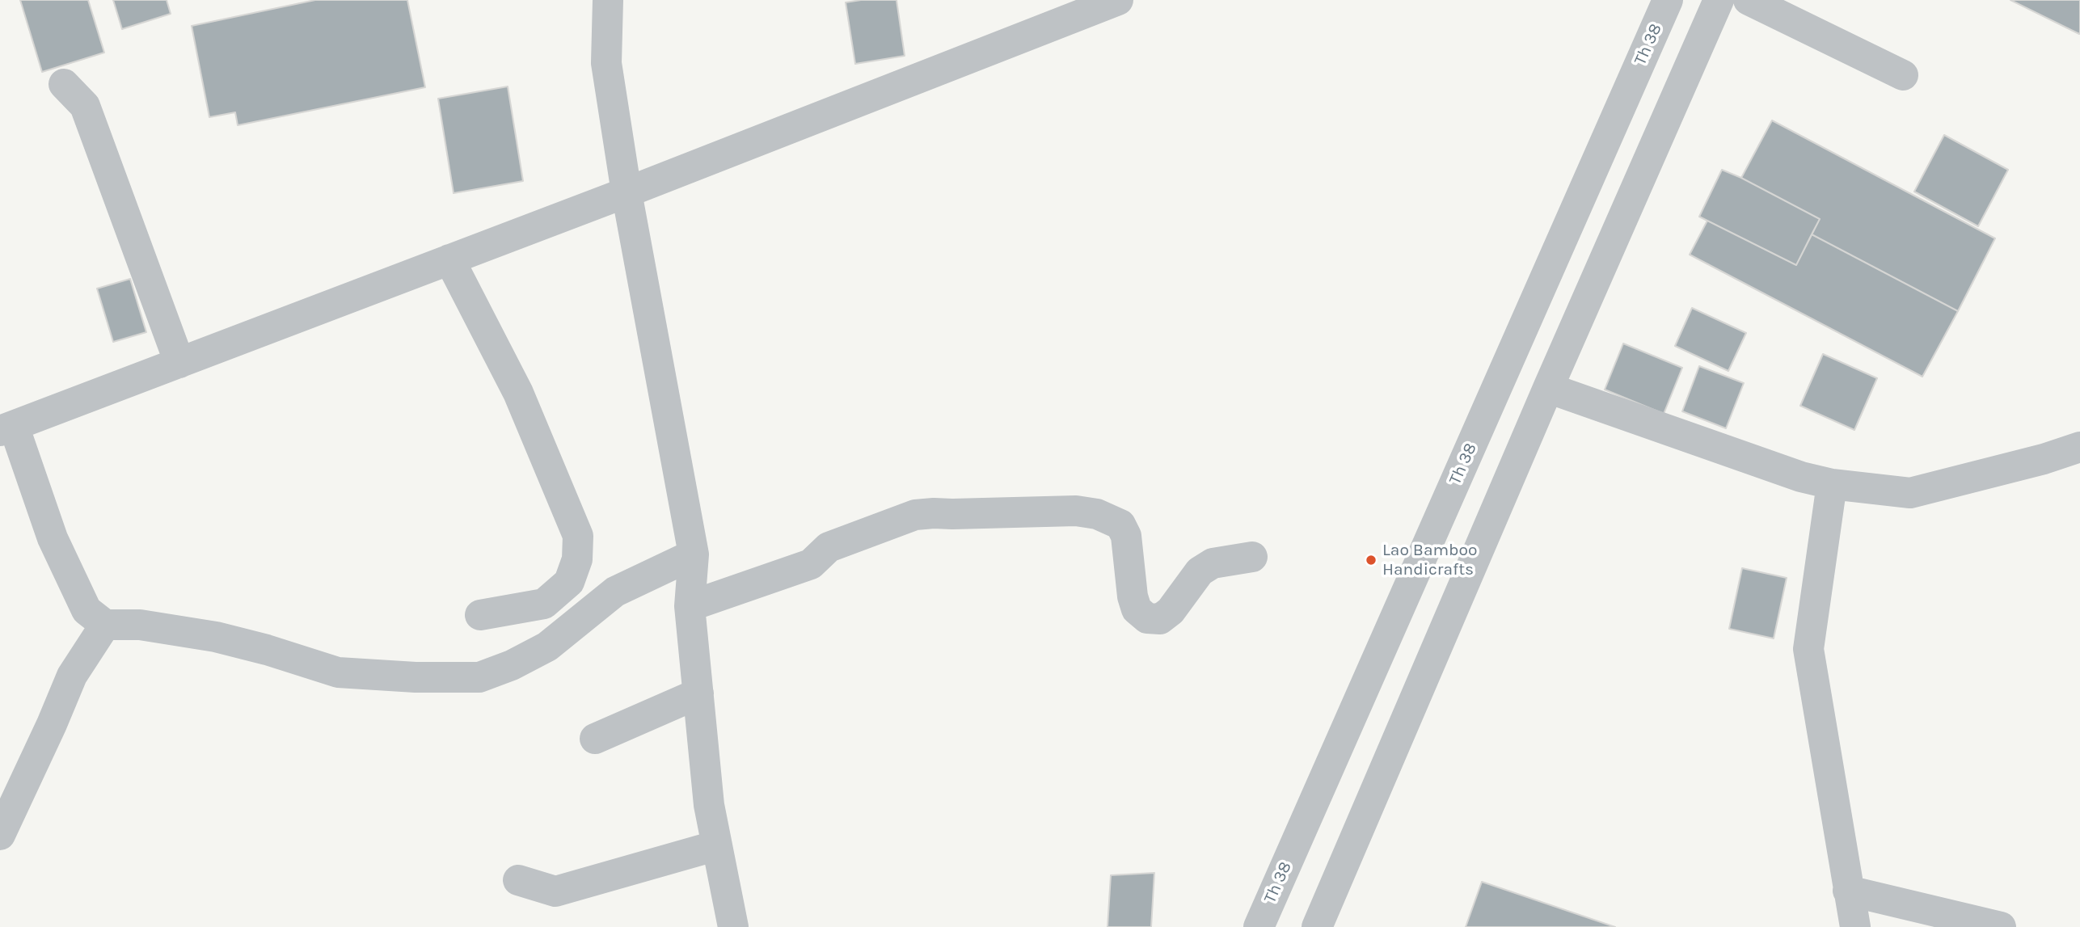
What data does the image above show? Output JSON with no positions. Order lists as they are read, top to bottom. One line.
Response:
{"streets":{"street":["Th 38"]},"places":["Lao Bamboo Handicrafts"]}
